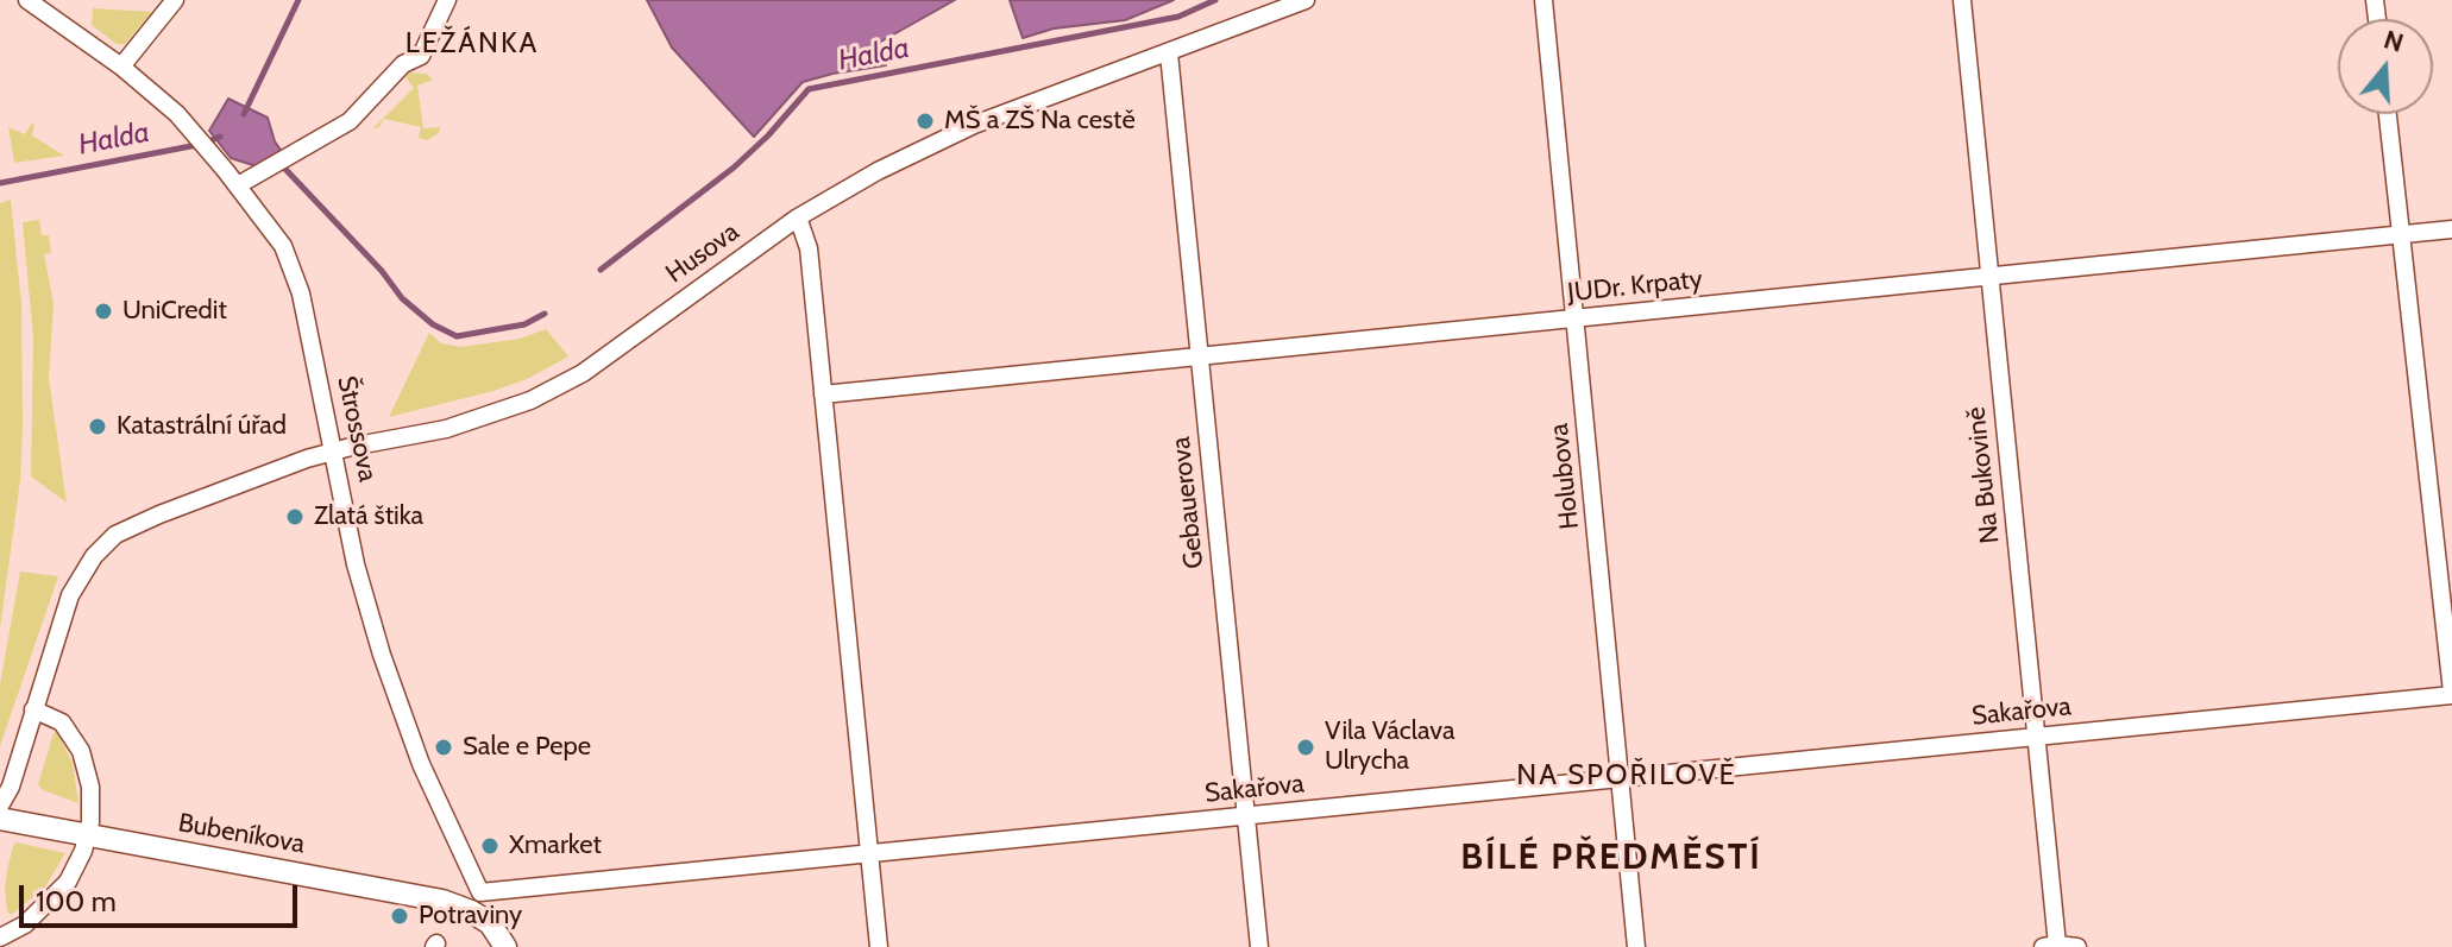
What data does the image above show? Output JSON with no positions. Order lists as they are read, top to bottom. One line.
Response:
{"streets":{"street":["Husova","JUDr. Krpaty","Štrossova","Na Bukovině","Holubova","Gebauerova","Sakařova","Bubeníkova"]},"crossings":[["Husova","Štrossova"],["Husova","Gebauerova"],["JUDr. Krpaty","Na Bukovině"],["JUDr. Krpaty","Holubova"],["JUDr. Krpaty","Gebauerova"],["Štrossova","Sakařova"],["Štrossova","Bubeníkova"],["Na Bukovině","Sakařova"],["Holubova","Sakařova"],["Gebauerova","Sakařova"],["Sakařova","Bubeníkova"]],"districts":["LEŽÁNKA","NA SPOŘILOVĚ","BÍLÉ PŘEDMĚSTÍ"],"water":["Halda"],"places":["MŠ a ZŠ Na cestě","UniCredit","Katastrální úřad","Zlatá štika","Sale e Pepe","Vila Václava Ulrycha","Xmarket","Potraviny"],"scale_bar":"100 m","north":"top"}
